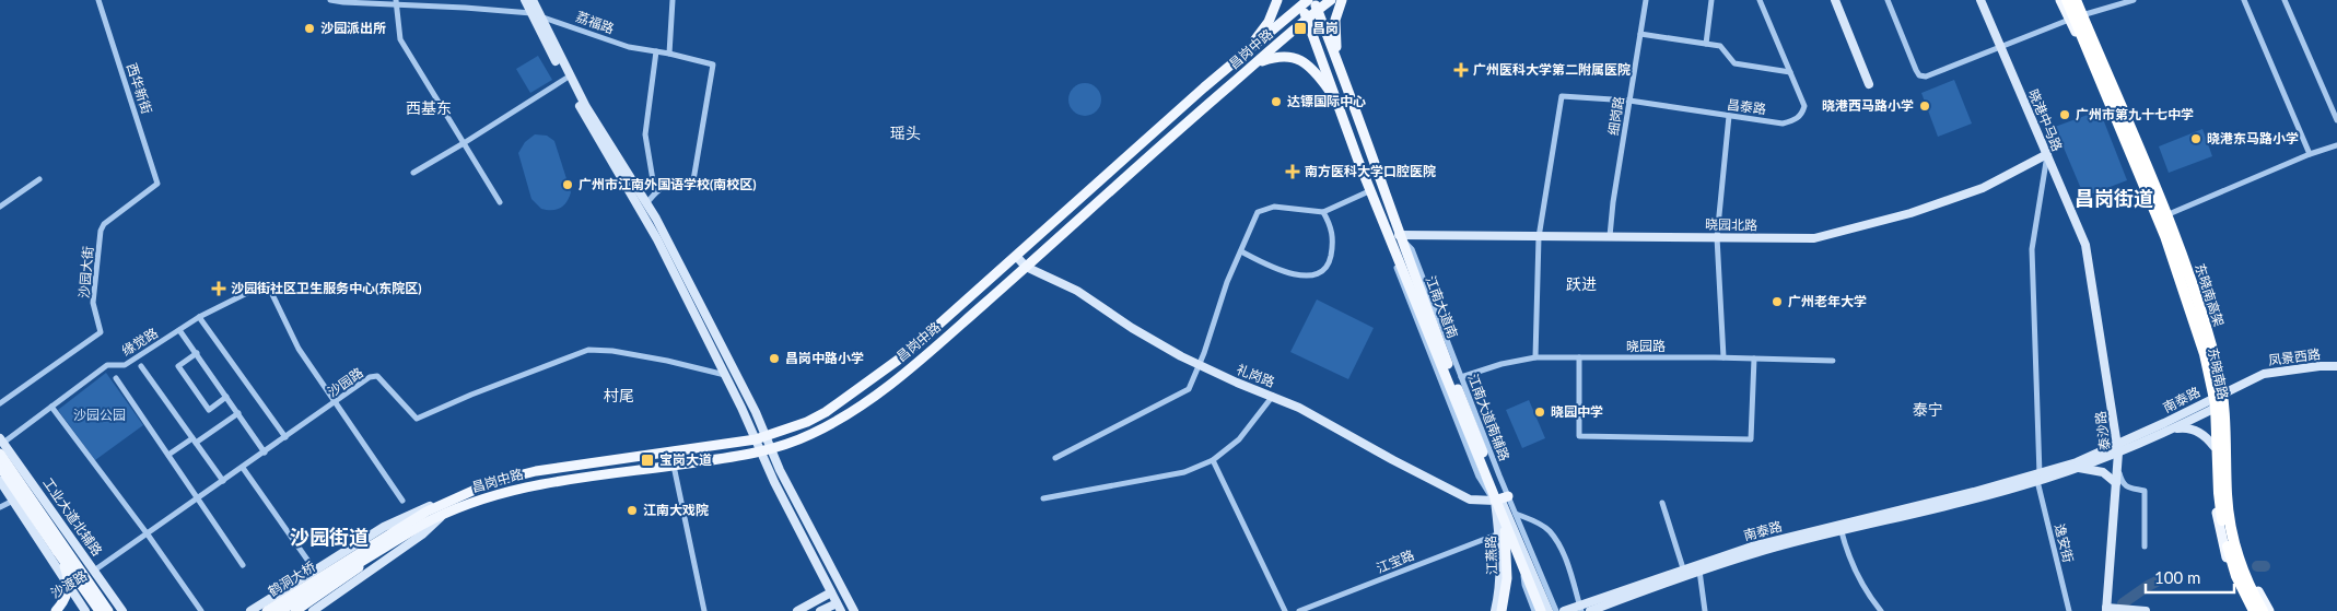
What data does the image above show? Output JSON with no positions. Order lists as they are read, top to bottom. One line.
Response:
{"streets":{"highway":["东晓南高架"],"main road":["昌岗中路","晓港中马路","晓园北路","江南大道南","凤景西路","东晓南路","礼岗路","南泰路","泰沙路","工业大道北辅路","江燕路","鹤洞大桥","沙渡路"],"street":["荔福路","西华新街","昌泰路","细岗路","沙园大街","缘觉路","晓园路","沙园路","江南大道南辅路","逸安街","江宝路"]},"crossings":[["昌岗中路","江南大道南"],["昌岗中路","礼岗路"],["昌岗中路","鹤洞大桥"],["西华新街","沙园大街"],["昌泰路","细岗路"],["昌泰路","晓园北路"],["细岗路","晓园北路"],["晓港中马路","晓园北路"],["晓港中马路","泰沙路"],["晓港中马路","逸安街"],["晓园北路","江南大道南"],["晓园北路","江南大道南辅路"],["晓园北路","逸安街"],["东晓南高架","东晓南路"],["江南大道南","礼岗路"],["江南大道南","江南大道南辅路"],["江南大道南","江燕路"],["缘觉路","沙园路"],["缘觉路","工业大道北辅路"],["晓园路","江南大道南辅路"],["凤景西路","东晓南路"],["凤景西路","南泰路"],["东晓南路","南泰路"],["礼岗路","江燕路"],["沙园路","工业大道北辅路"],["南泰路","泰沙路"],["南泰路","逸安街"],["工业大道北辅路","沙渡路"],["江燕路","江宝路"]],"districts":["西基东","瑶头","昌岗街道","跃进","村尾","泰宁","沙园街道"],"parks":["沙园公园"],"places":{"other":["沙园派出所","达镖国际中心","晓港西马路小学","广州市第九十七中学","晓港东马路小学","广州市江南外国语学校(南校区)","广州老年大学","昌岗中路小学","晓园中学","江南大戏院"],"transit":["昌岗","宝岗大道"],"health":["广州医科大学第二附属医院","南方医科大学口腔医院","沙园街社区卫生服务中心(东院区)"]},"scale_bar":"100 m"}
